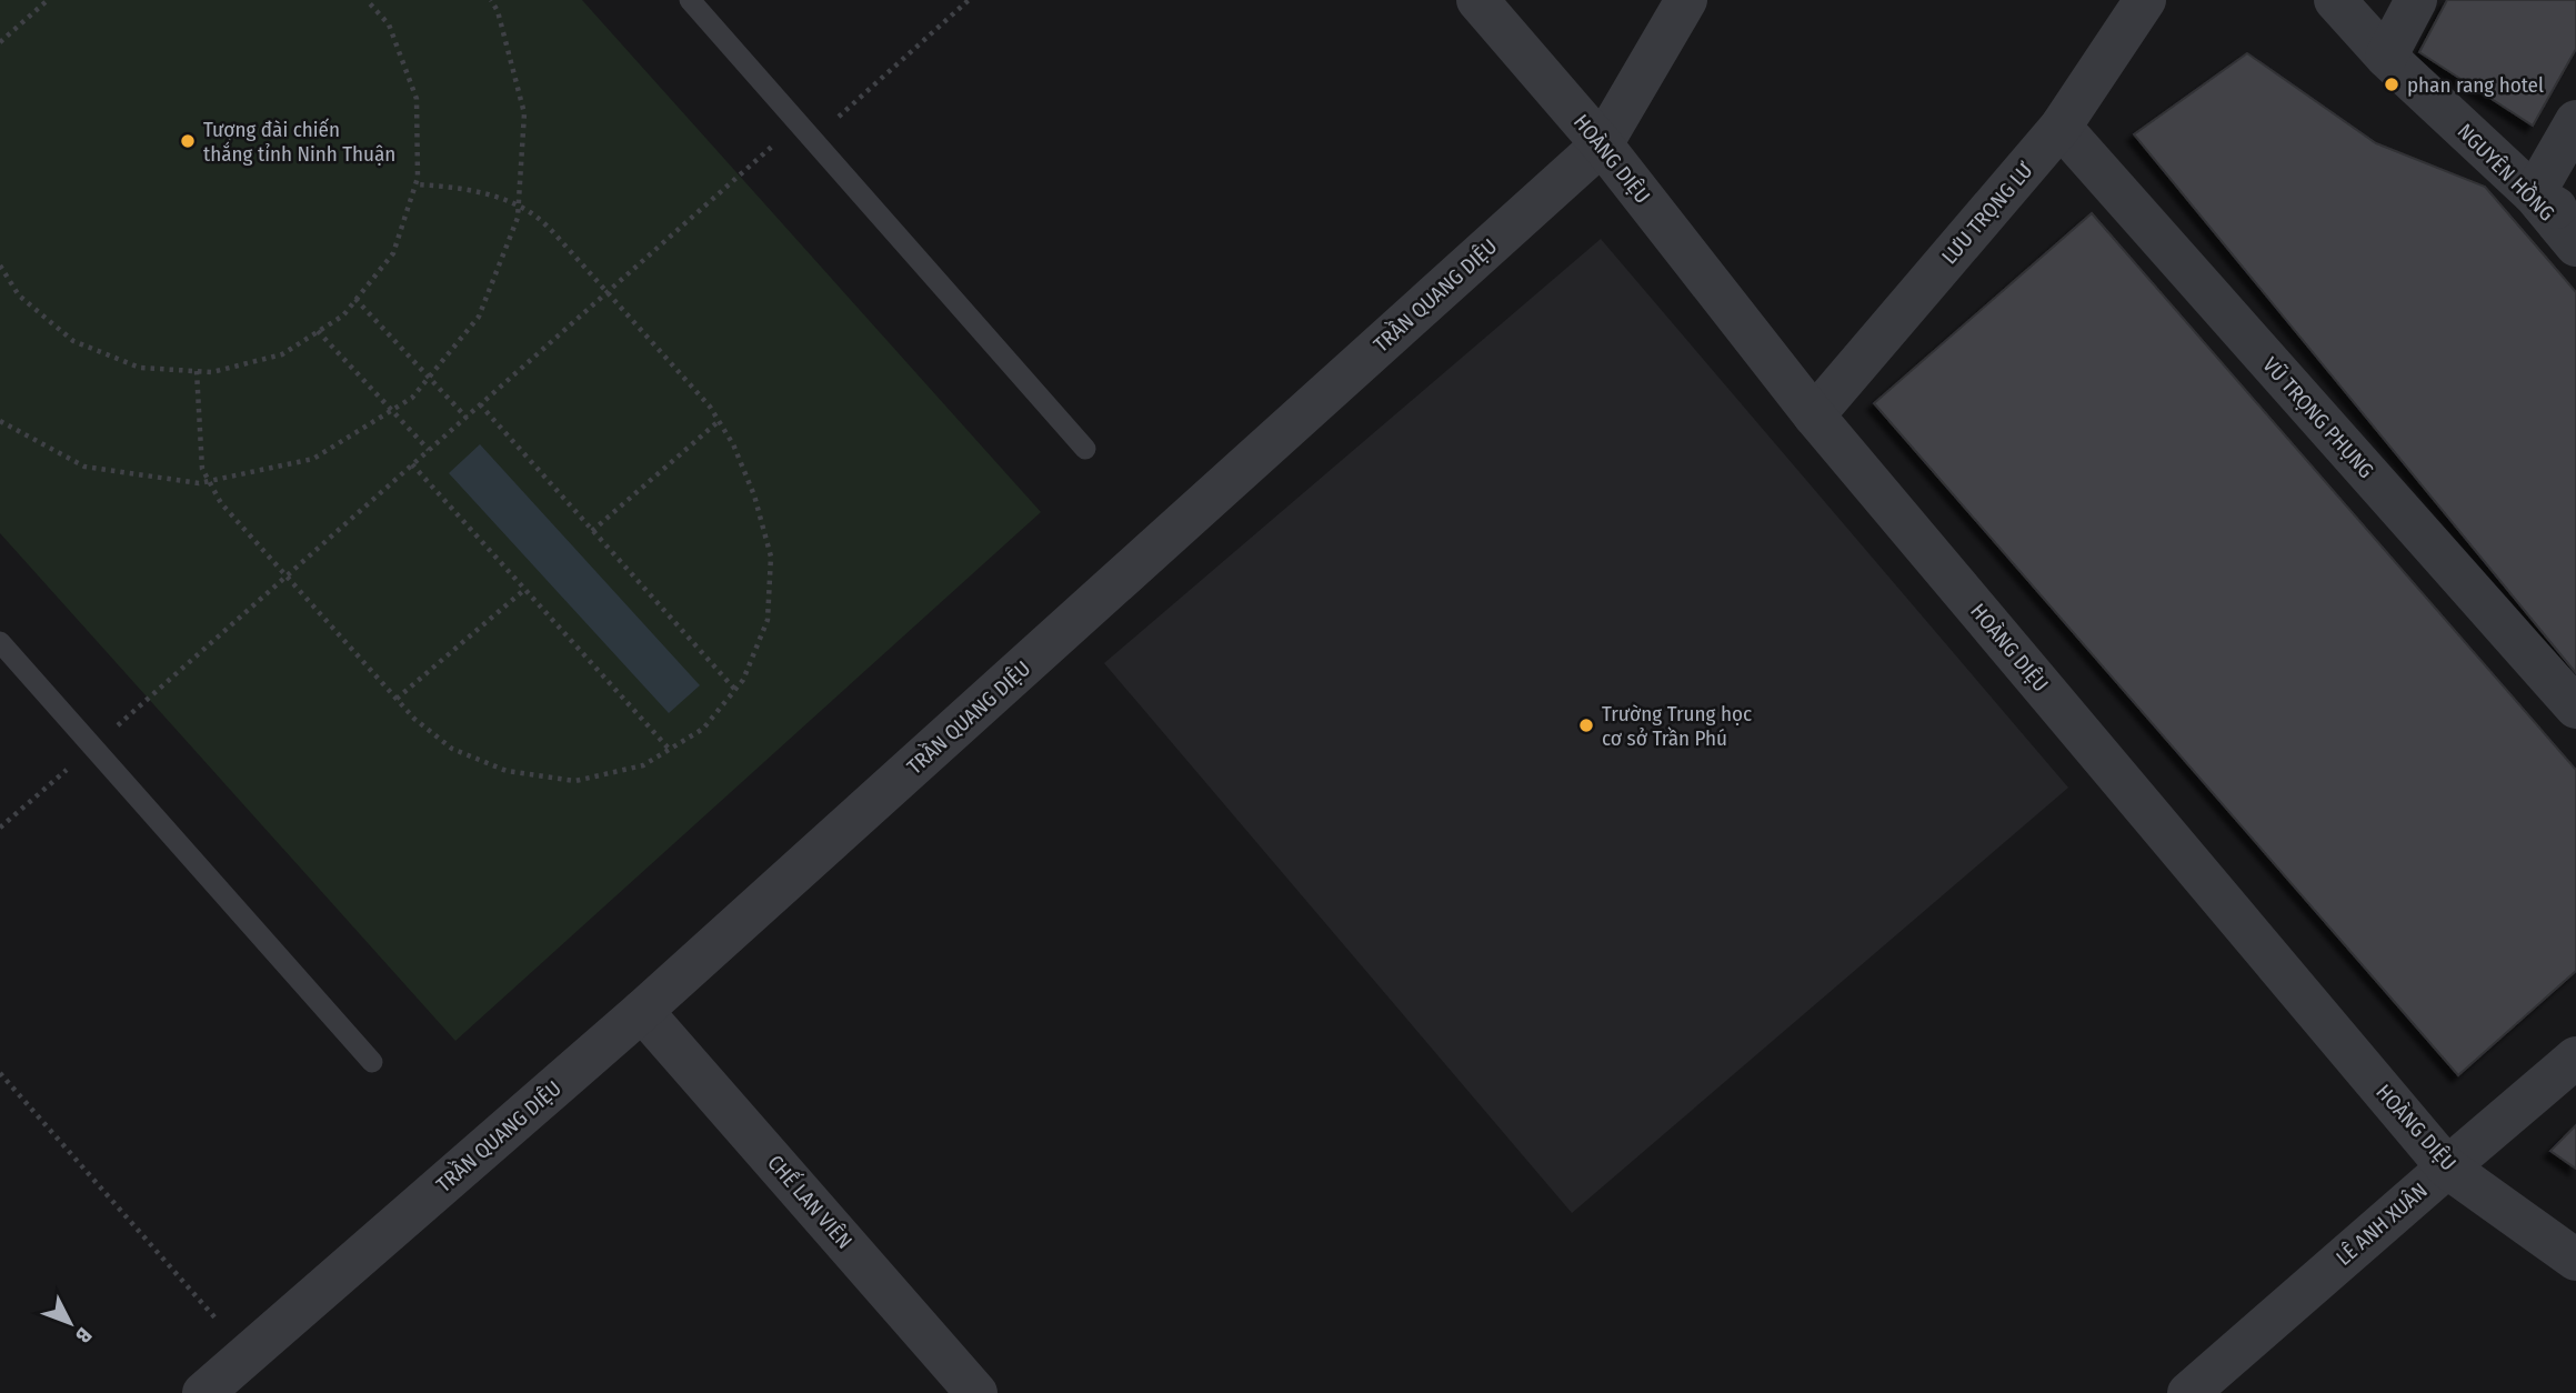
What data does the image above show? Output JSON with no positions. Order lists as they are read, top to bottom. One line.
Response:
{"streets":{"street":["HOÀNG DIỆU","NGUYÊN HỒNG","LƯU TRỌNG LƯ","TRẦN QUANG DIỆU","VŨ TRỌNG PHỤNG","CHẾ LAN VIÊN","LÊ ANH XUÂN"]},"crossings":[["HOÀNG DIỆU","LƯU TRỌNG LƯ"],["HOÀNG DIỆU","TRẦN QUANG DIỆU"],["HOÀNG DIỆU","LÊ ANH XUÂN"],["LƯU TRỌNG LƯ","VŨ TRỌNG PHỤNG"],["TRẦN QUANG DIỆU","CHẾ LAN VIÊN"]],"places":["phan rang hotel","Tượng đài chiến thắng tỉnh Ninh Thuận","Trường Trung học cơ sở Trần Phú"],"north":"bottom right"}
